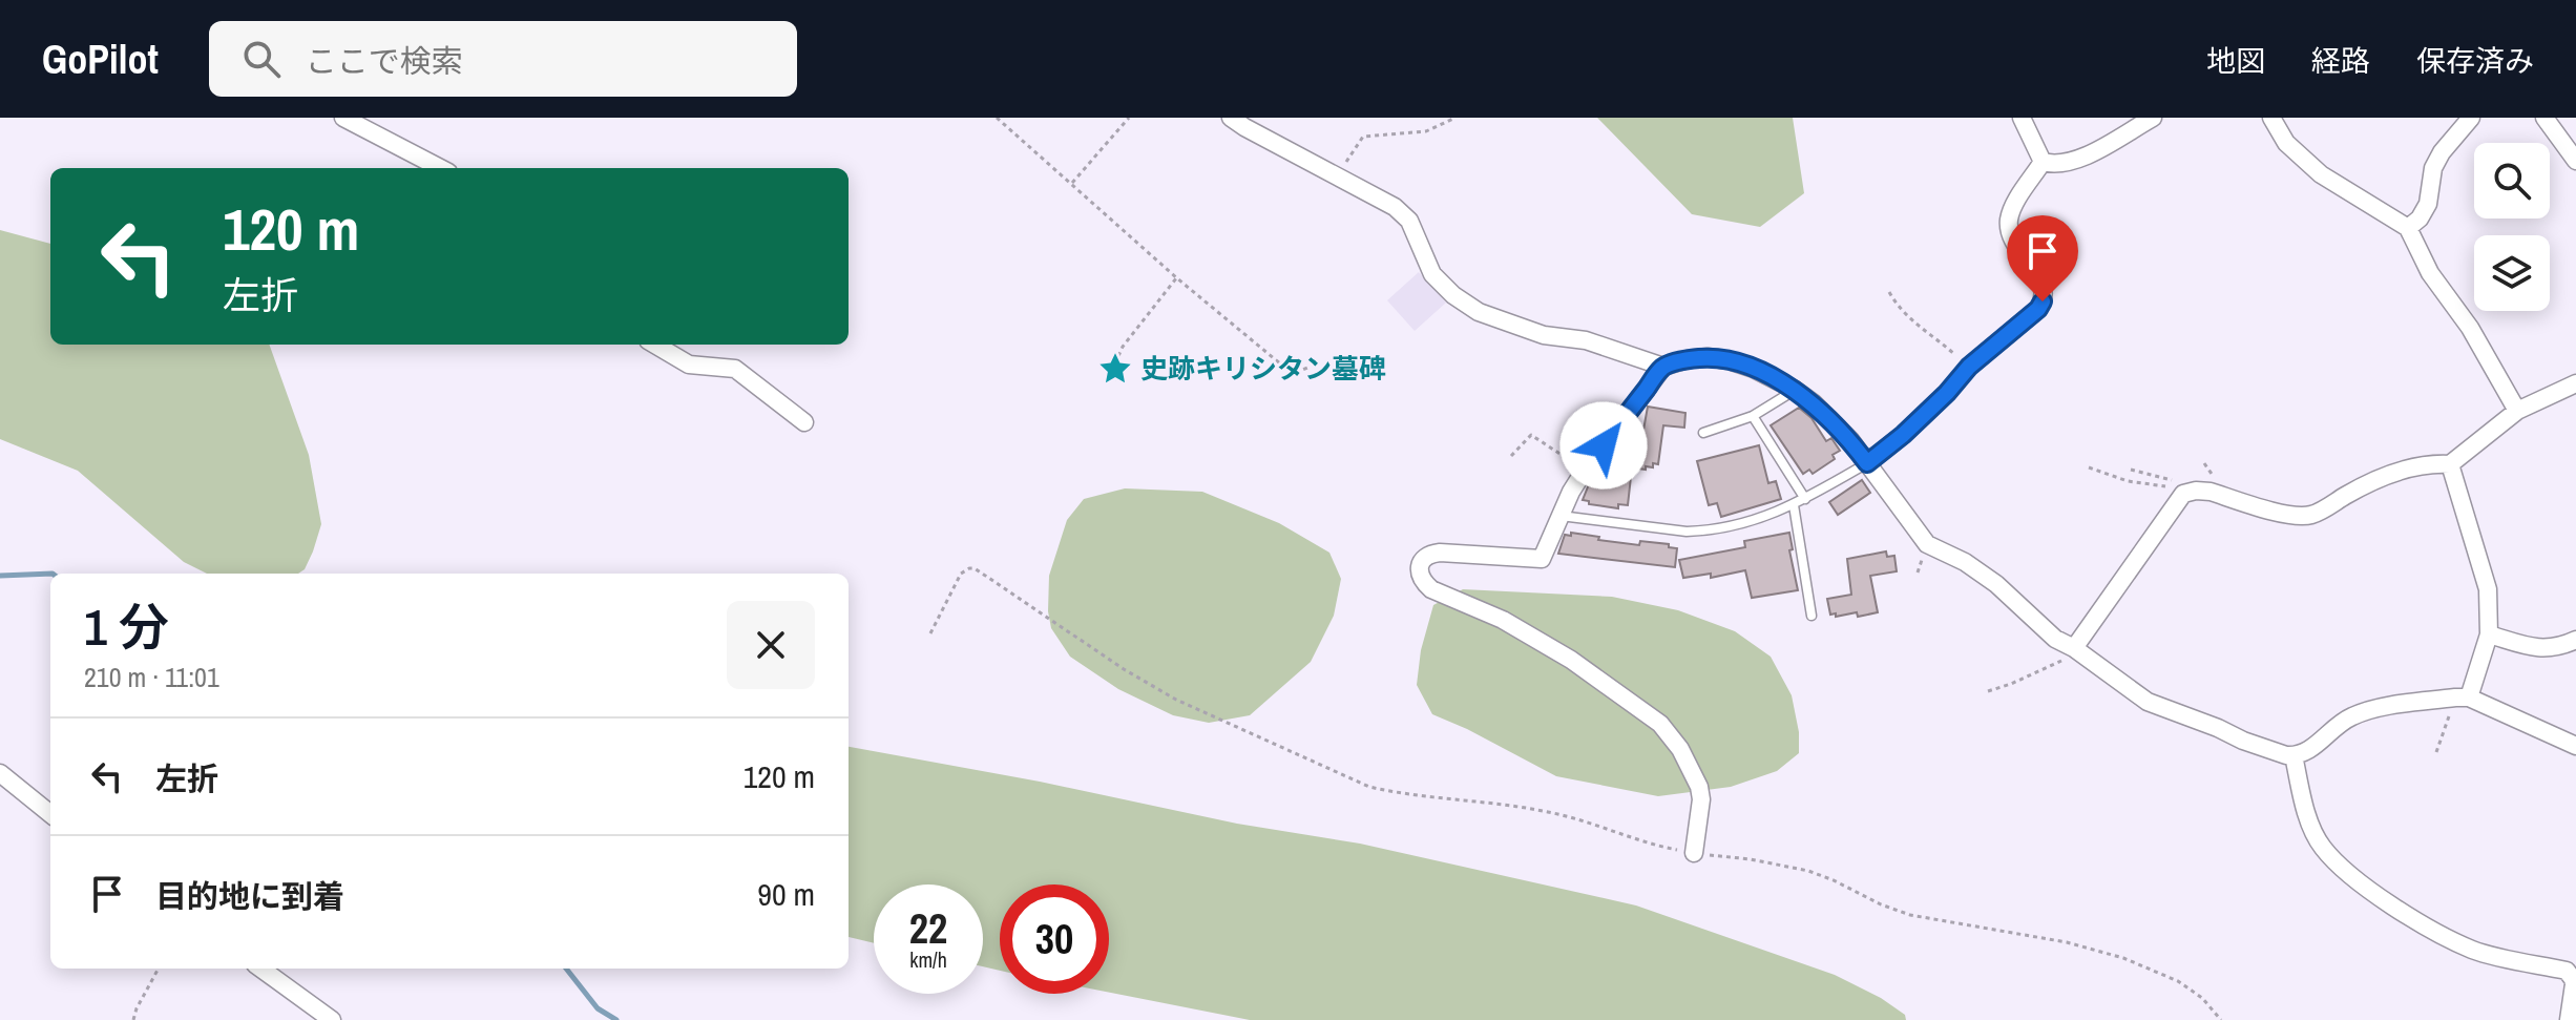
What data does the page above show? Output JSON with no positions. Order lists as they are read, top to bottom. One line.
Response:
{"places":{"place":["史跡キリシタン墓碑"]},"page":{"header":"GoPilot","search":"ここで検索","nav":["地図","経路","保存済み"],"turn":["120 m","左折"],"heading":["1 分","210 m · 11:01"],"list":[{"name":"左折","value":"120 m"},{"name":"目的地に到着","value":"90 m"}],"speed":"22 km/h","limit":"30"}}
